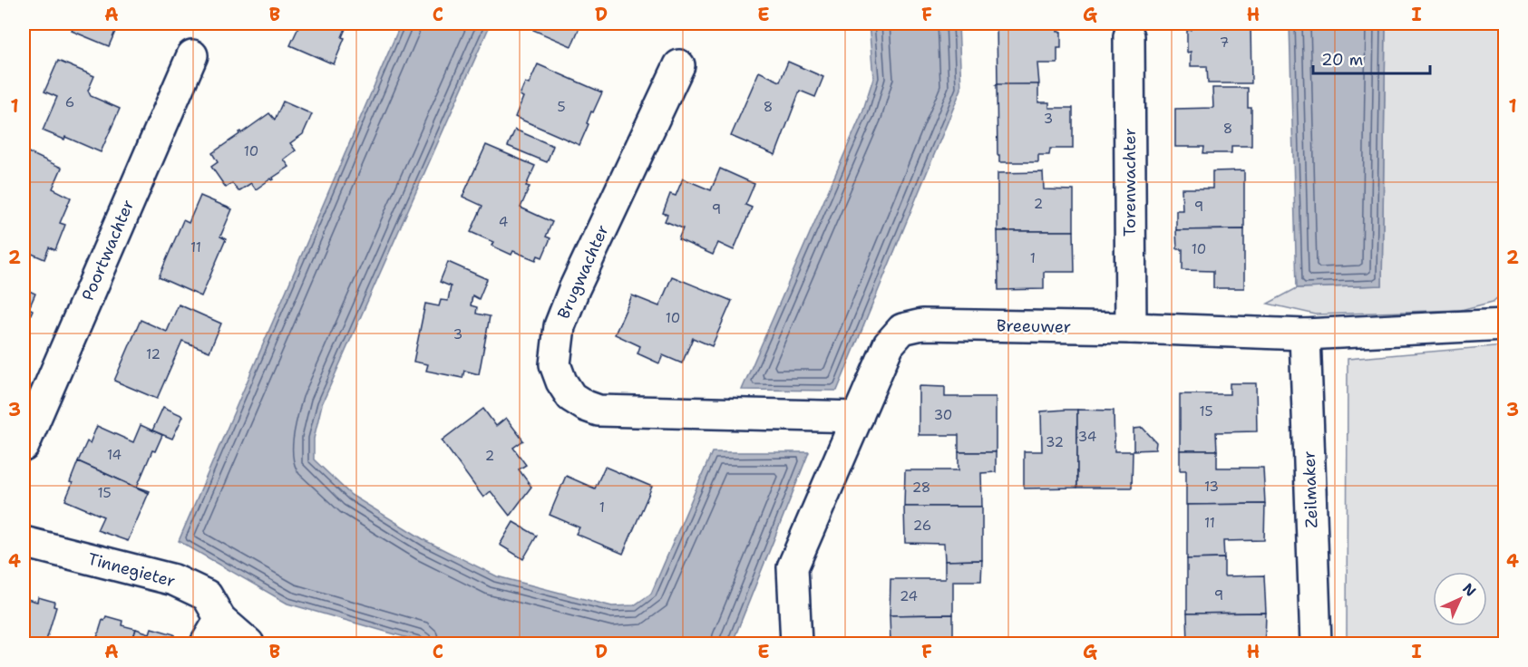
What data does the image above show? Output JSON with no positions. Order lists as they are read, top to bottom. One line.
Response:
{"streets":{"street":["Torenwachter","Poortwachter","Brugwachter","Breeuwer","Zeilmaker","Tinnegieter"]},"crossings":[["Torenwachter","Breeuwer"],["Brugwachter","Breeuwer"],["Breeuwer","Zeilmaker"]],"house_numbers":["7","6","5","8","3","8","10","2","9","9","4","11","10","1","10","3","12","15","30","34","32","14","2","13","28","15","1","11","26","9","24"],"scale_bar":"20 m","north":"top right","grid":{"columns":["A","B","C","D","E","F","G","H","I"],"rows":["1","2","3","4"]}}
